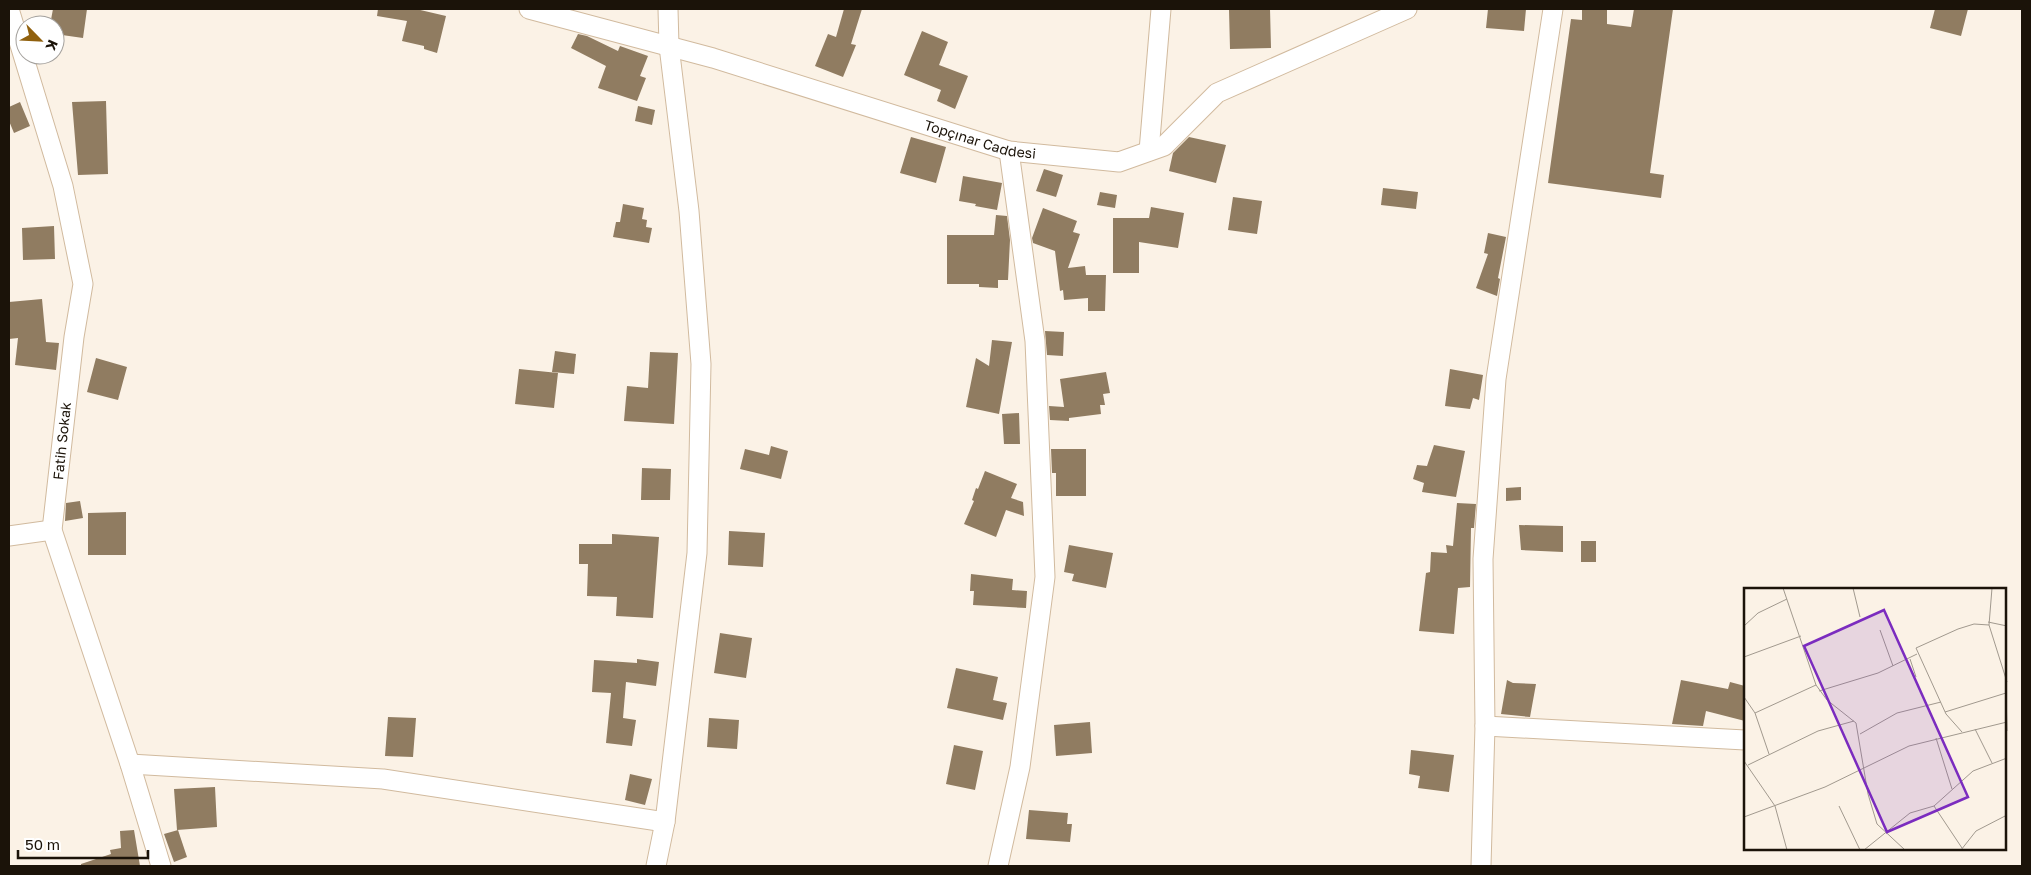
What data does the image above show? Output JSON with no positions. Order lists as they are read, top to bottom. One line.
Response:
{"streets":{"street":["Topçınar Caddesi","Fatih Sokak"]},"scale_bar":"50 m","north":"bottom right"}
